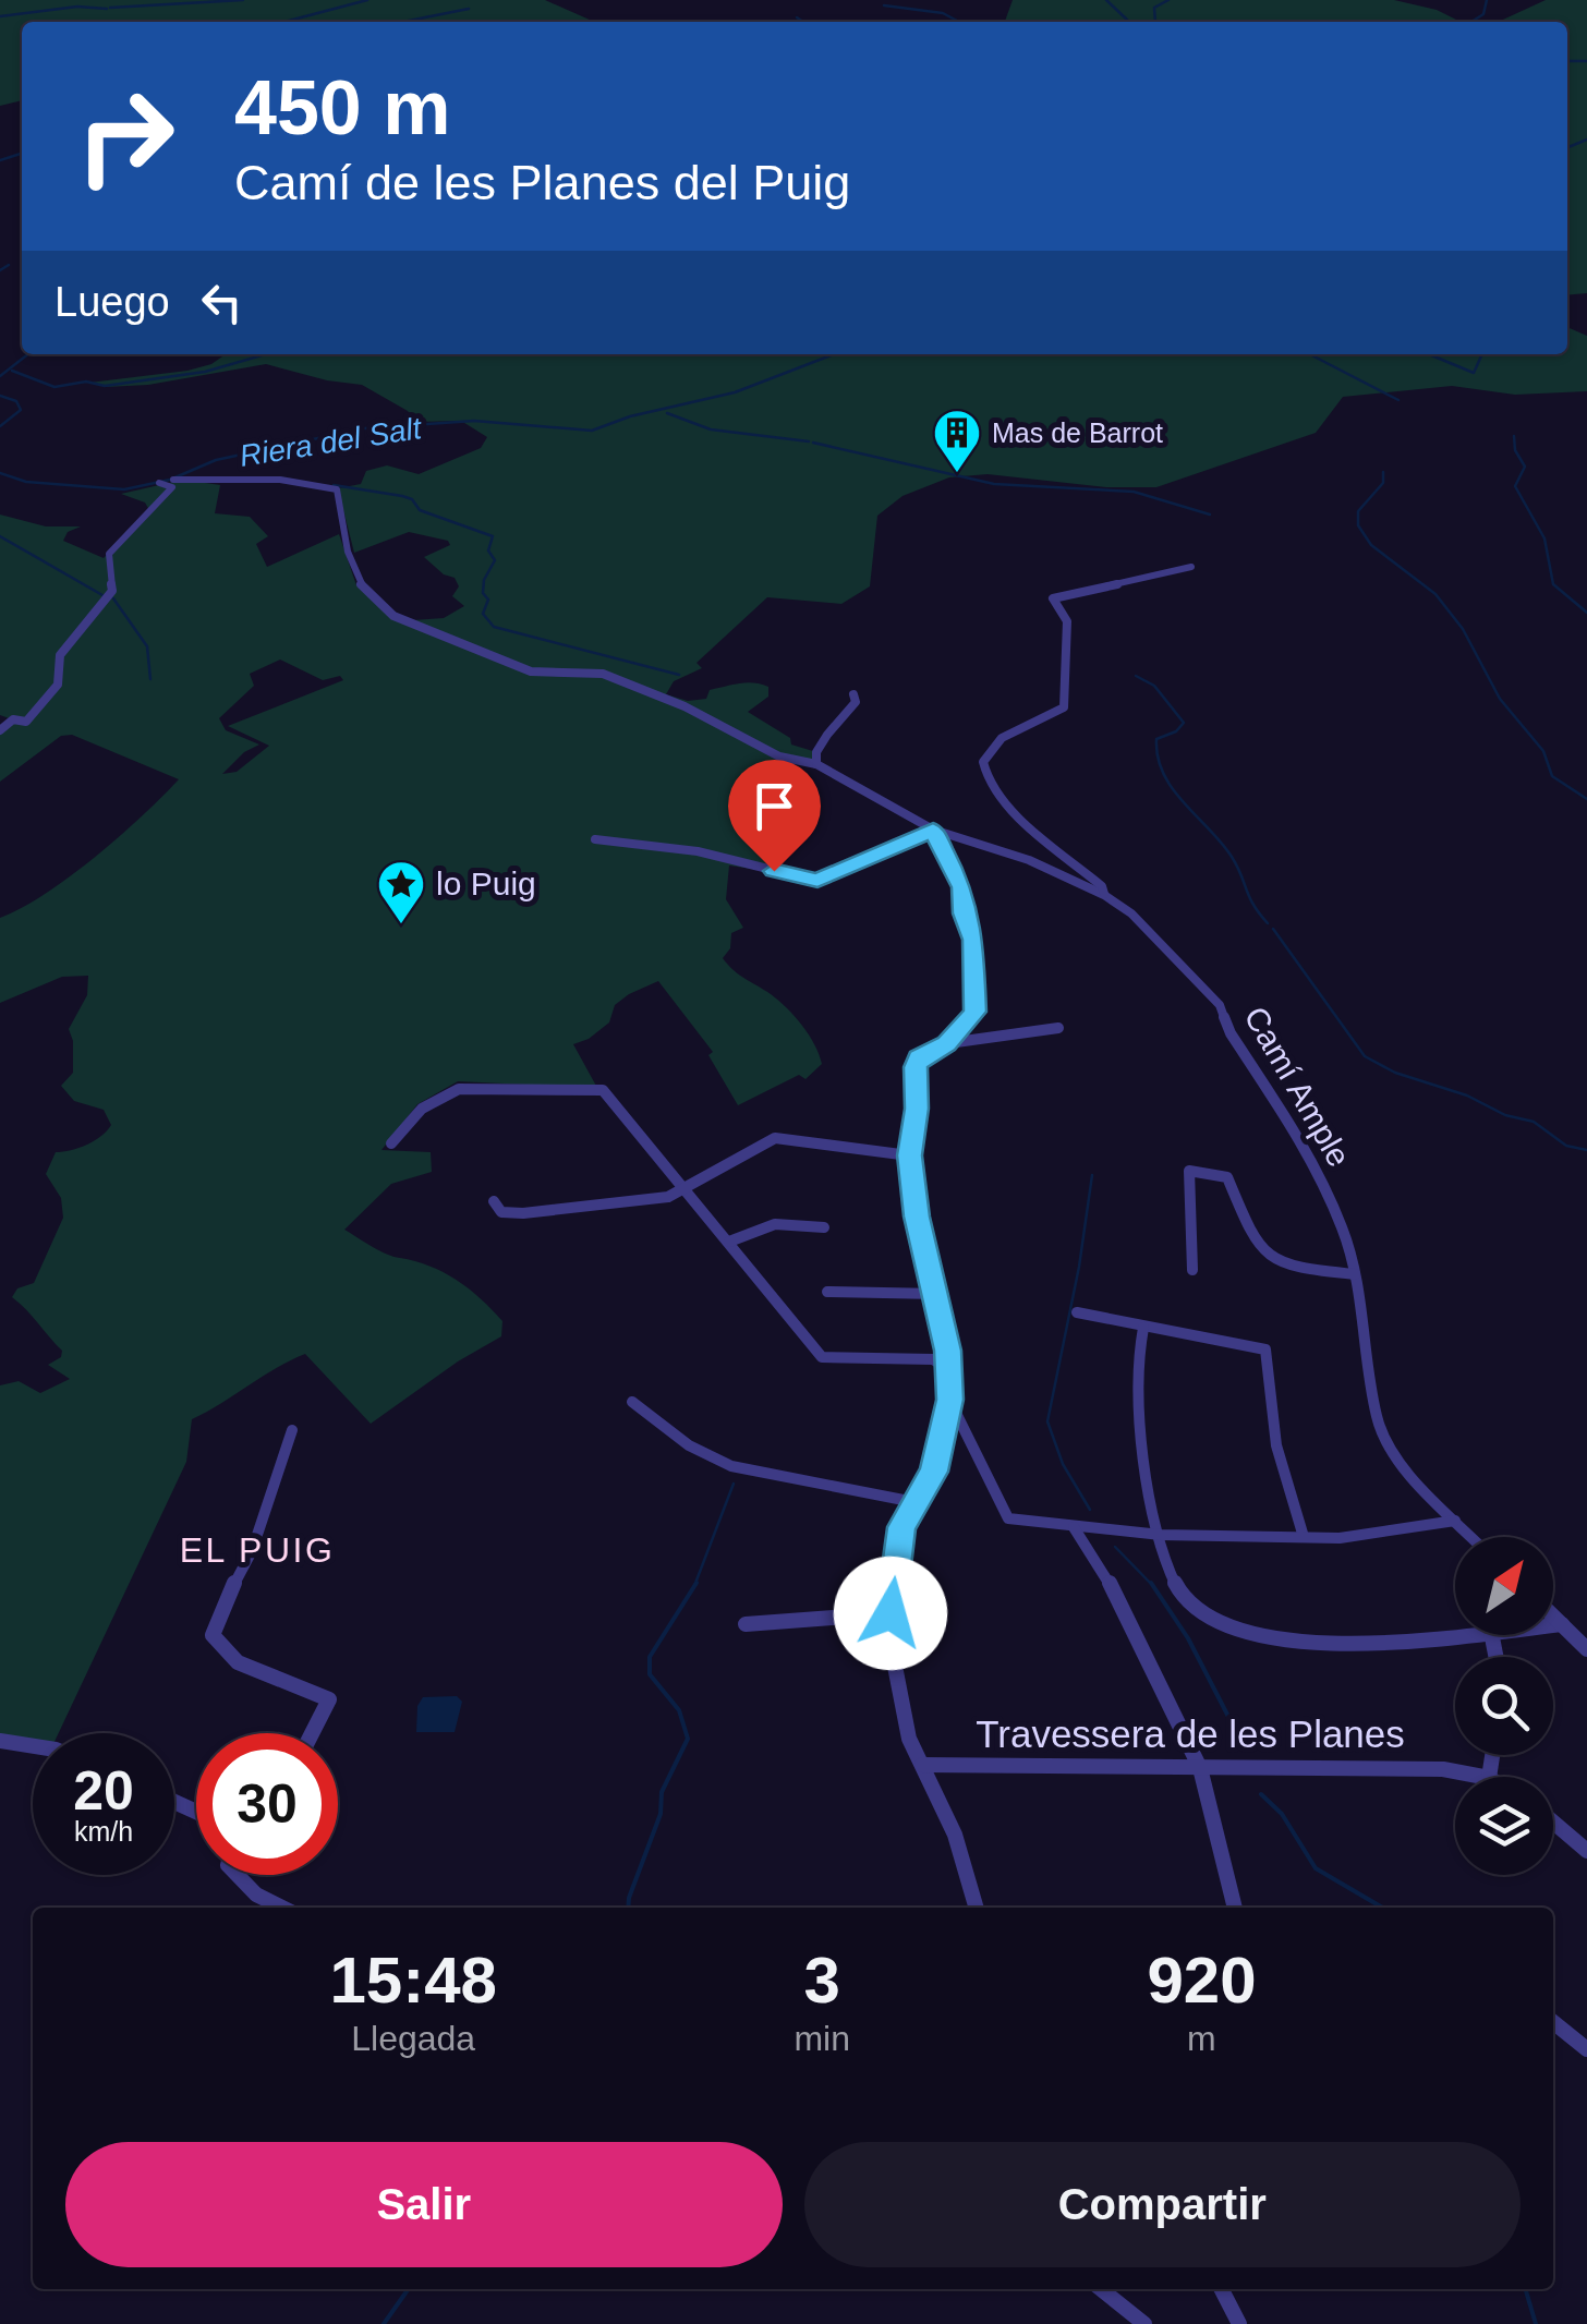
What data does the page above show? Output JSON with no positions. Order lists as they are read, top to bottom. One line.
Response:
{"streets":{"street":["Camí Ample","Travessera de les Planes"]},"districts":["EL PUIG"],"water":["Riera del Salt"],"places":{"building":["Mas de Barrot"],"place":["lo Puig"]},"north":"top right","page":{"turn":["450 m","Camí de les Planes del Puig"],"then":"Luego","speed":"20 km/h","limit":"30","eta":["15:48","Llegada","3","min","920","m"],"buttons":["Salir","Compartir"]}}
